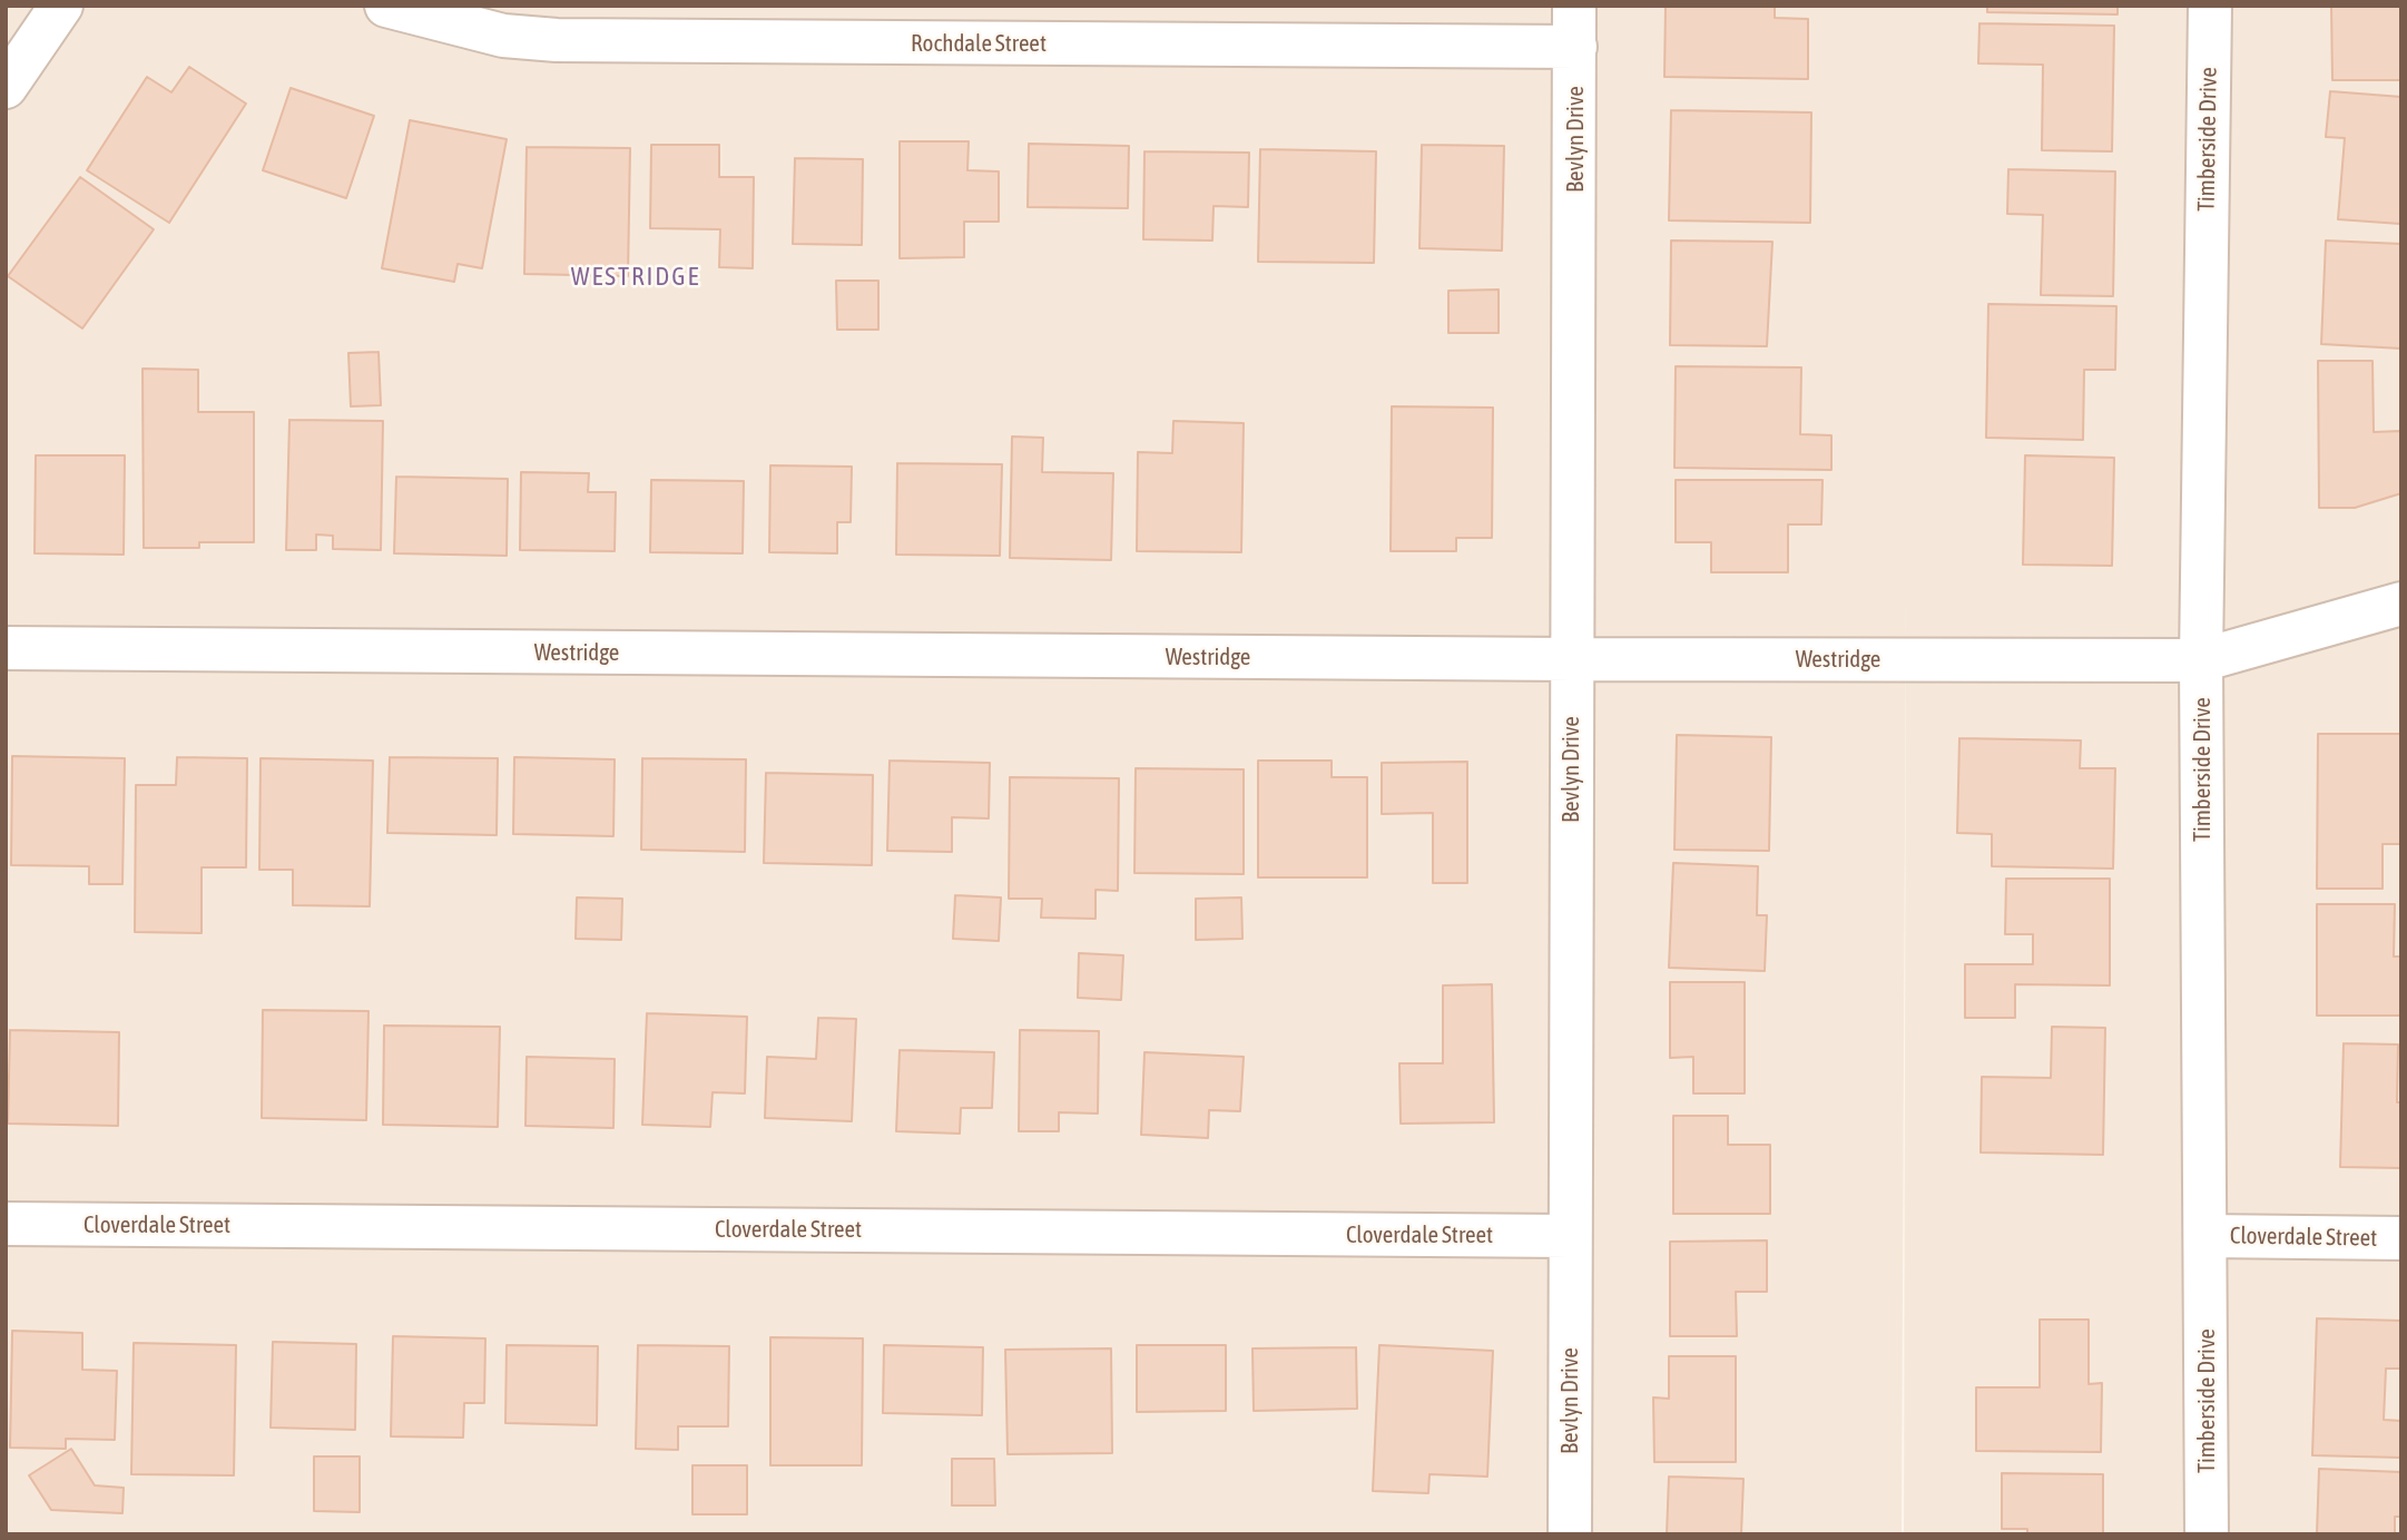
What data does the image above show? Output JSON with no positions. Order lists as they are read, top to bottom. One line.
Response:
{"streets":{"street":["Rochdale Street","Bevlyn Drive","Timberside Drive","Westridge","Cloverdale Street"]},"crossings":[["Rochdale Street","Bevlyn Drive"],["Bevlyn Drive","Westridge"],["Bevlyn Drive","Cloverdale Street"],["Timberside Drive","Westridge"],["Timberside Drive","Cloverdale Street"]],"districts":["WESTRIDGE"]}
